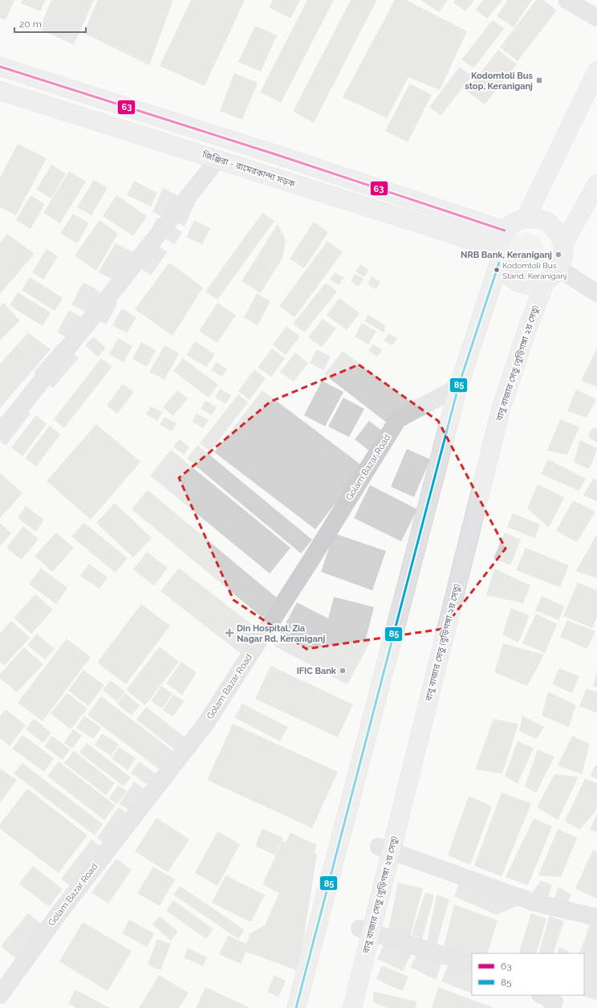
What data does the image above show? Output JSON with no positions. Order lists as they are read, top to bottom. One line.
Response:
{"streets":{"main road":["জিঞ্জিরা - রামেরকান্দা সড়ক","বাবু বাজার সেতু (বুড়িগঙ্গা ২য় সেতু)"],"street":["Golam Bazar Road"]},"crossings":[["জিঞ্জিরা - রামেরকান্দা সড়ক","বাবু বাজার সেতু (বুড়িগঙ্গা ২য় সেতু)"]],"places":{"transit":["Kodomtoli Bus stop, Keraniganj"],"other":["NRB Bank, Keraniganj","Kodomtoli Bus Stand, Keraniganj","IFIC Bank"],"health":["Din Hospital, Zia Nagar Rd, Keraniganj"]},"lines":["transit line 63","transit line 85"],"legend":["63","85"],"scale_bar":"20 m"}
